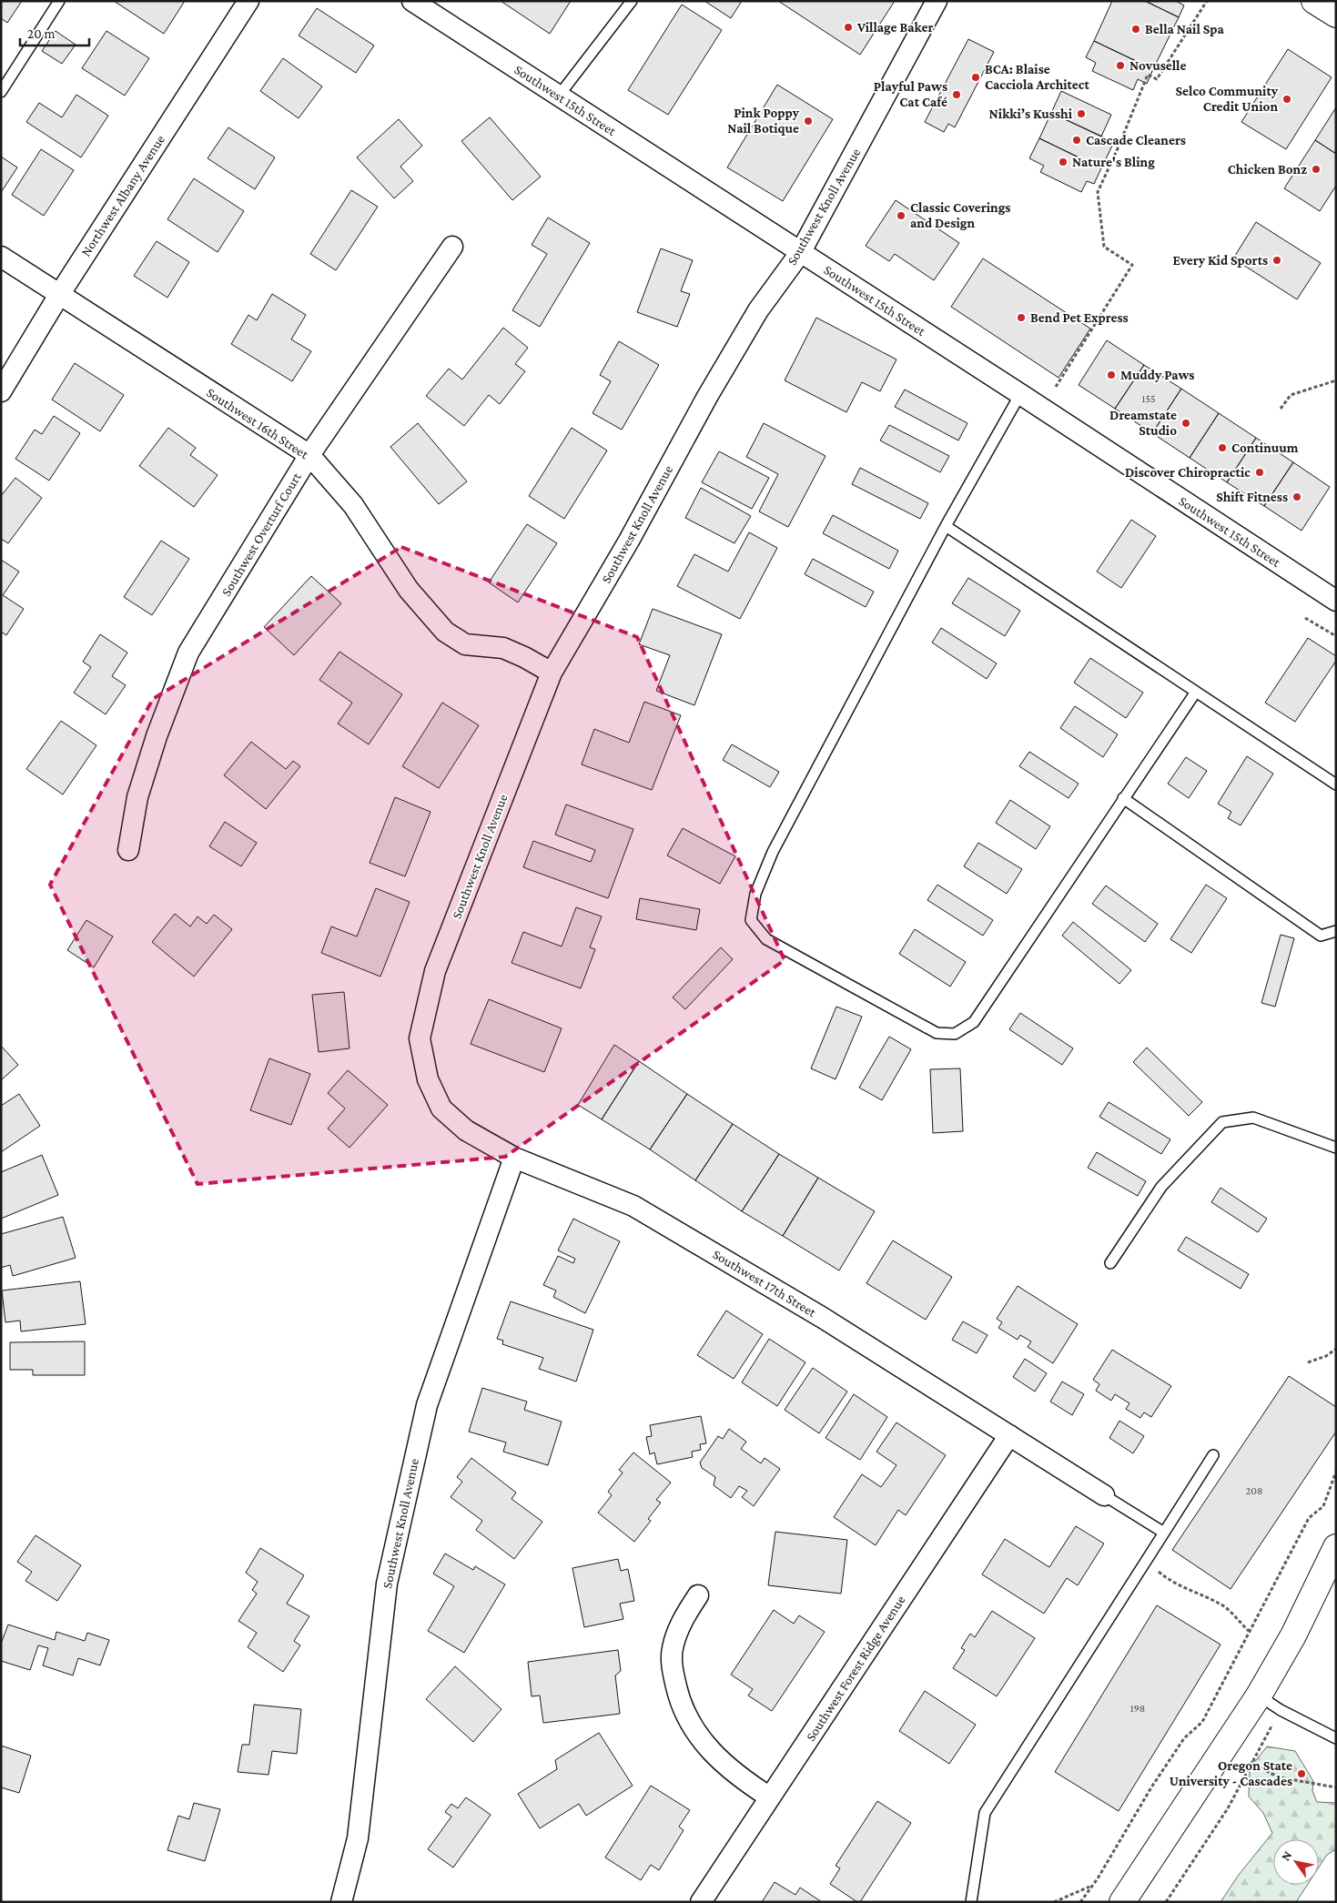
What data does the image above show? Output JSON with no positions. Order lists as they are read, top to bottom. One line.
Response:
{"streets":{"street":["Southwest 15th Street","Northwest Albany Avenue","Southwest Knoll Avenue","Southwest 16th Street","Southwest Overturf Court","Southwest 17th Street","Southwest Forest Ridge Avenue"]},"crossings":[["Southwest 15th Street","Southwest Knoll Avenue"],["Northwest Albany Avenue","Southwest 16th Street"],["Southwest Knoll Avenue","Southwest 16th Street"],["Southwest Knoll Avenue","Southwest 17th Street"],["Southwest 16th Street","Southwest Overturf Court"],["Southwest 17th Street","Southwest Forest Ridge Avenue"]],"places":["Village Baker","Bella Nail Spa","Novuselle","BCA: Blaise Cacciola Architect","Playful Paws Cat Café","Selco Community Credit Union","Nikki’s Kusshi","Pink Poppy Nail Botique","Cascade Cleaners","Nature's Bling","Chicken Bonz","Classic Coverings and Design","Every Kid Sports","Bend Pet Express","Muddy Paws","Dreamstate Studio","Continuum","Discover Chiropractic","Shift Fitness","Oregon State University - Cascades"],"house_numbers":["155","208","198"],"scale_bar":"20 m","north":"top left"}
